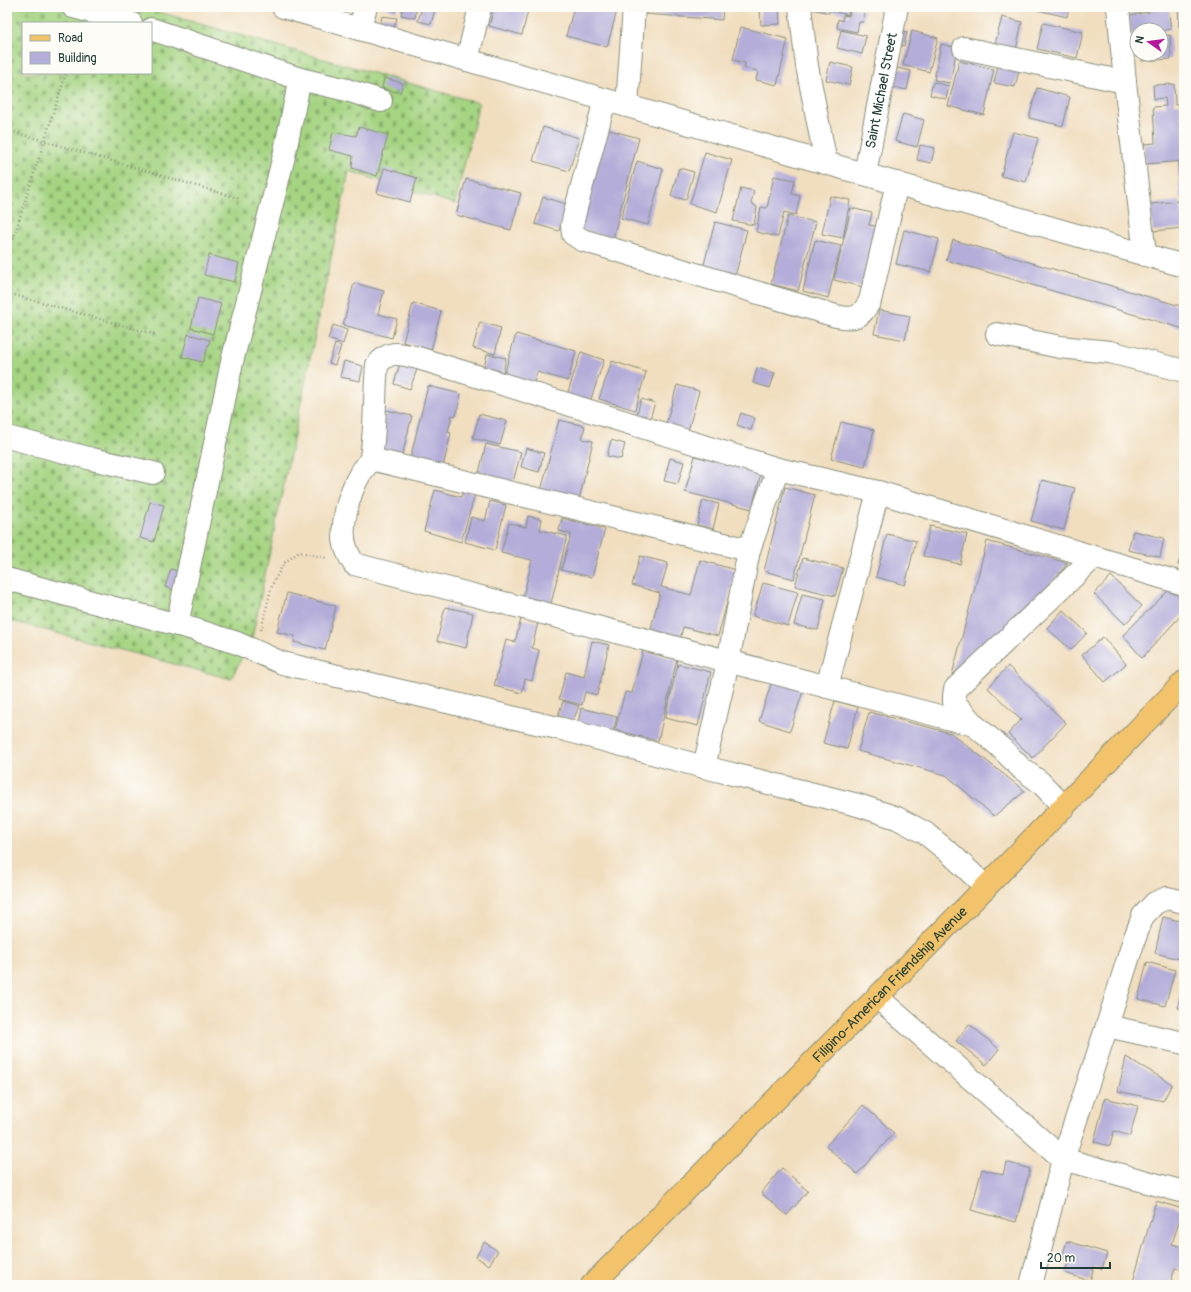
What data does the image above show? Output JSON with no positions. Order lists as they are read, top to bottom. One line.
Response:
{"streets":{"main road":["Filipino-American Friendship Avenue"],"street":["Saint Michael Street"]},"legend":["Road","Building"],"scale_bar":"20 m","north":"left"}
